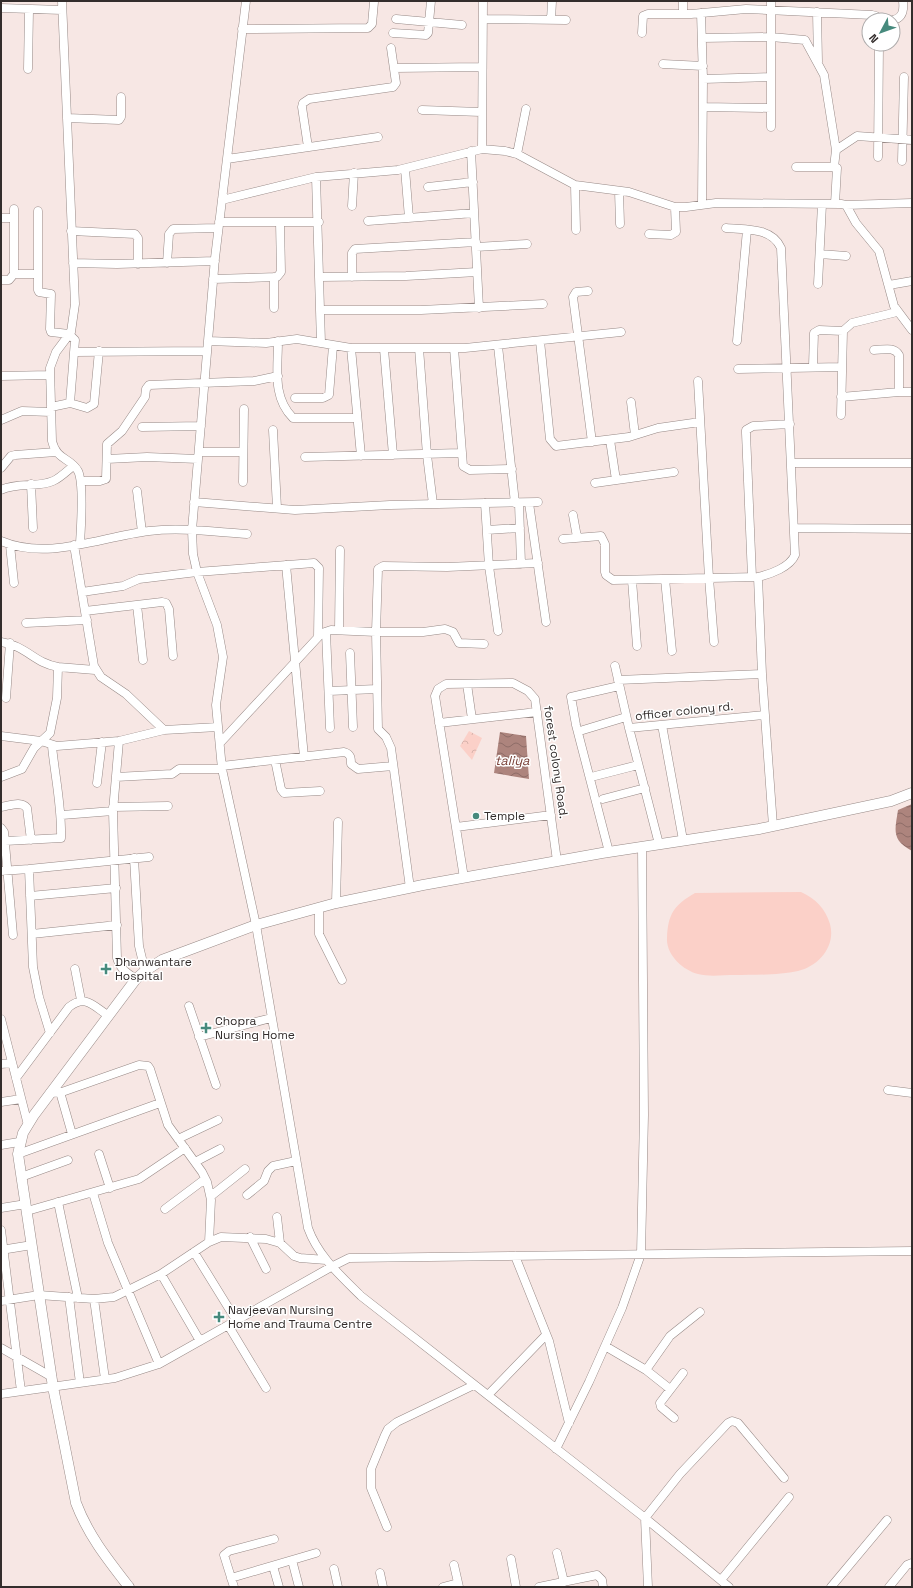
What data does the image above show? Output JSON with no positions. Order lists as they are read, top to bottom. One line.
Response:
{"streets":{"street":["officer colony rd.","forest colony Road."]},"water":["taliya"],"places":{"other":["Temple"],"health":["Dhanwantare Hospital","Chopra Nursing Home","Navjeevan Nursing Home and Trauma Centre"]},"north":"bottom left"}
